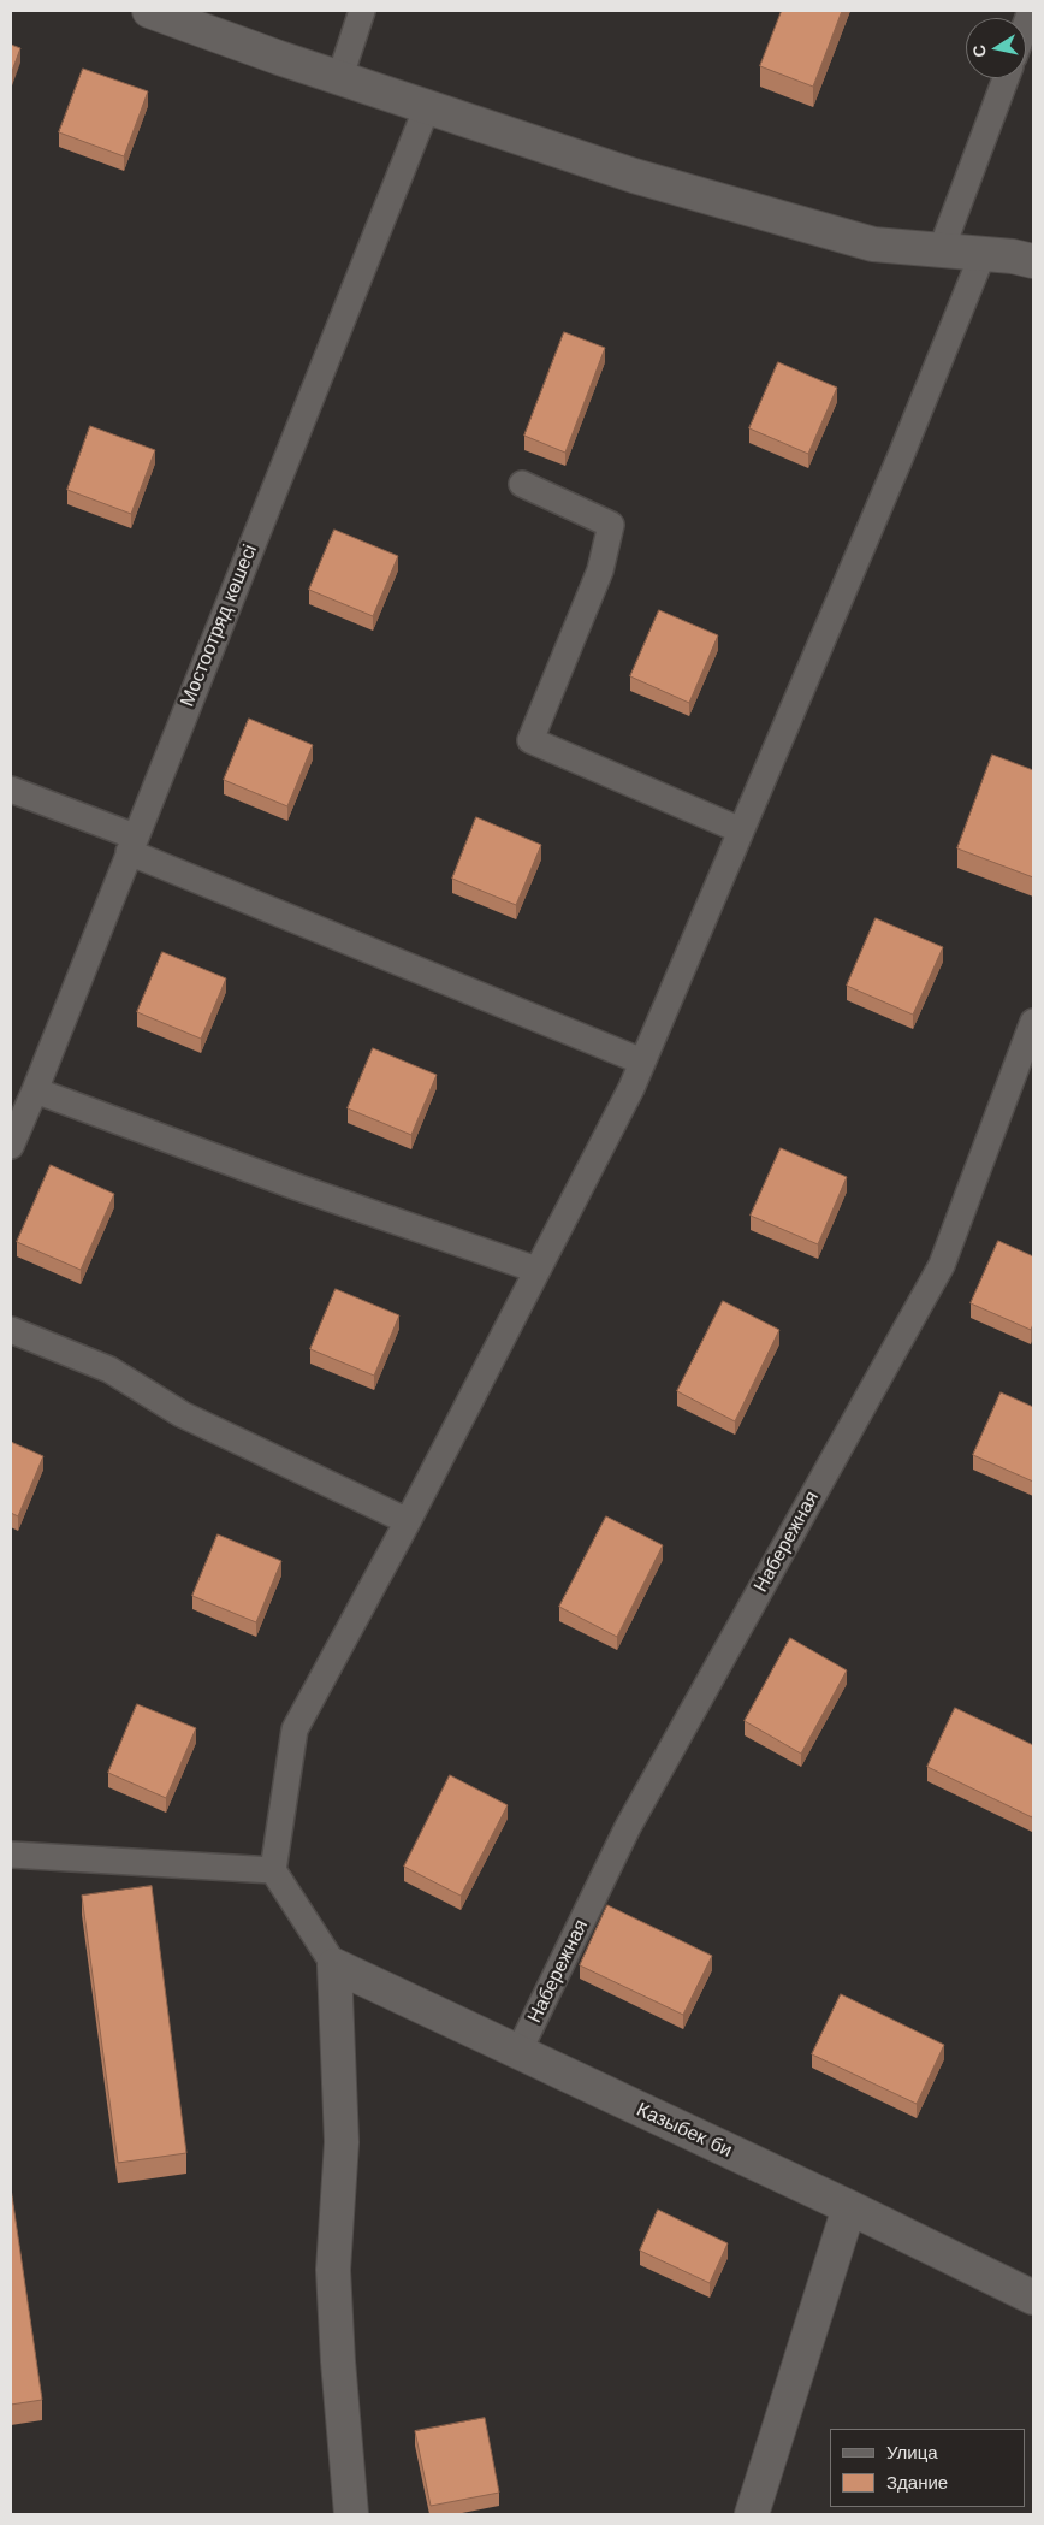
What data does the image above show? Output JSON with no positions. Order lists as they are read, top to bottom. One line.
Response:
{"streets":{"street":["Казыбек би"],"lane":["Мостоотряд көшесі","Набережная"]},"crossings":[["Набережная","Казыбек би"]],"legend":["Улица","Здание"],"north":"left"}
